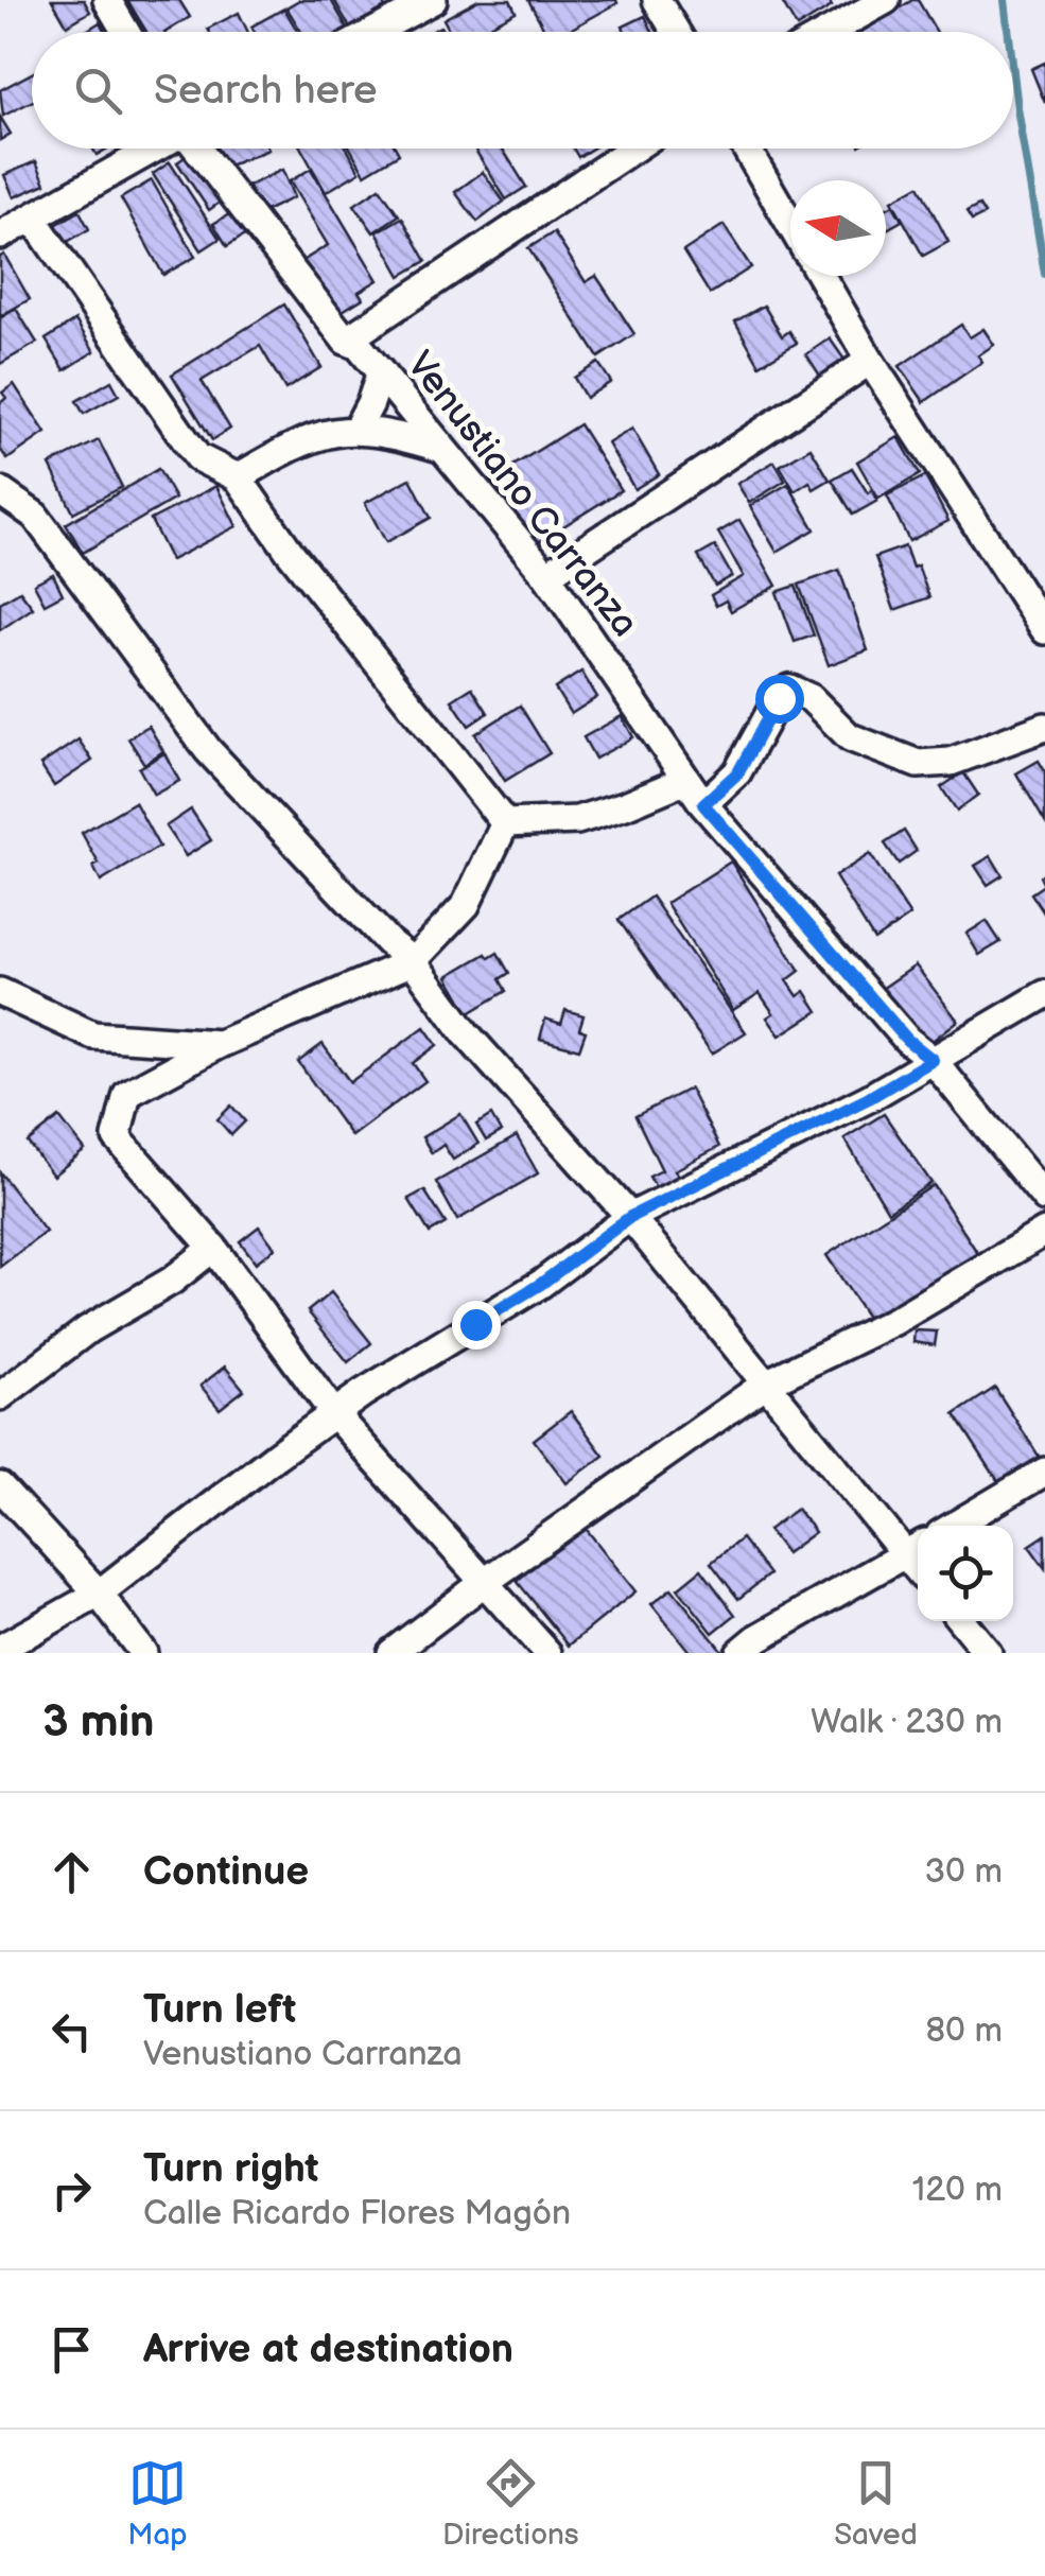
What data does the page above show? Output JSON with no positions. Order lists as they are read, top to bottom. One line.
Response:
{"streets":{"street":["Venustiano Carranza"]},"north":"left","page":{"search":"Search here","heading":["3 min","Walk · 230 m"],"list":[["Continue","30 m"],["Turn left","Venustiano Carranza","80 m"],["Turn right","Calle Ricardo Flores Magón","120 m"],"Arrive at destination"],"nav":["Map","Directions","Saved"]}}
